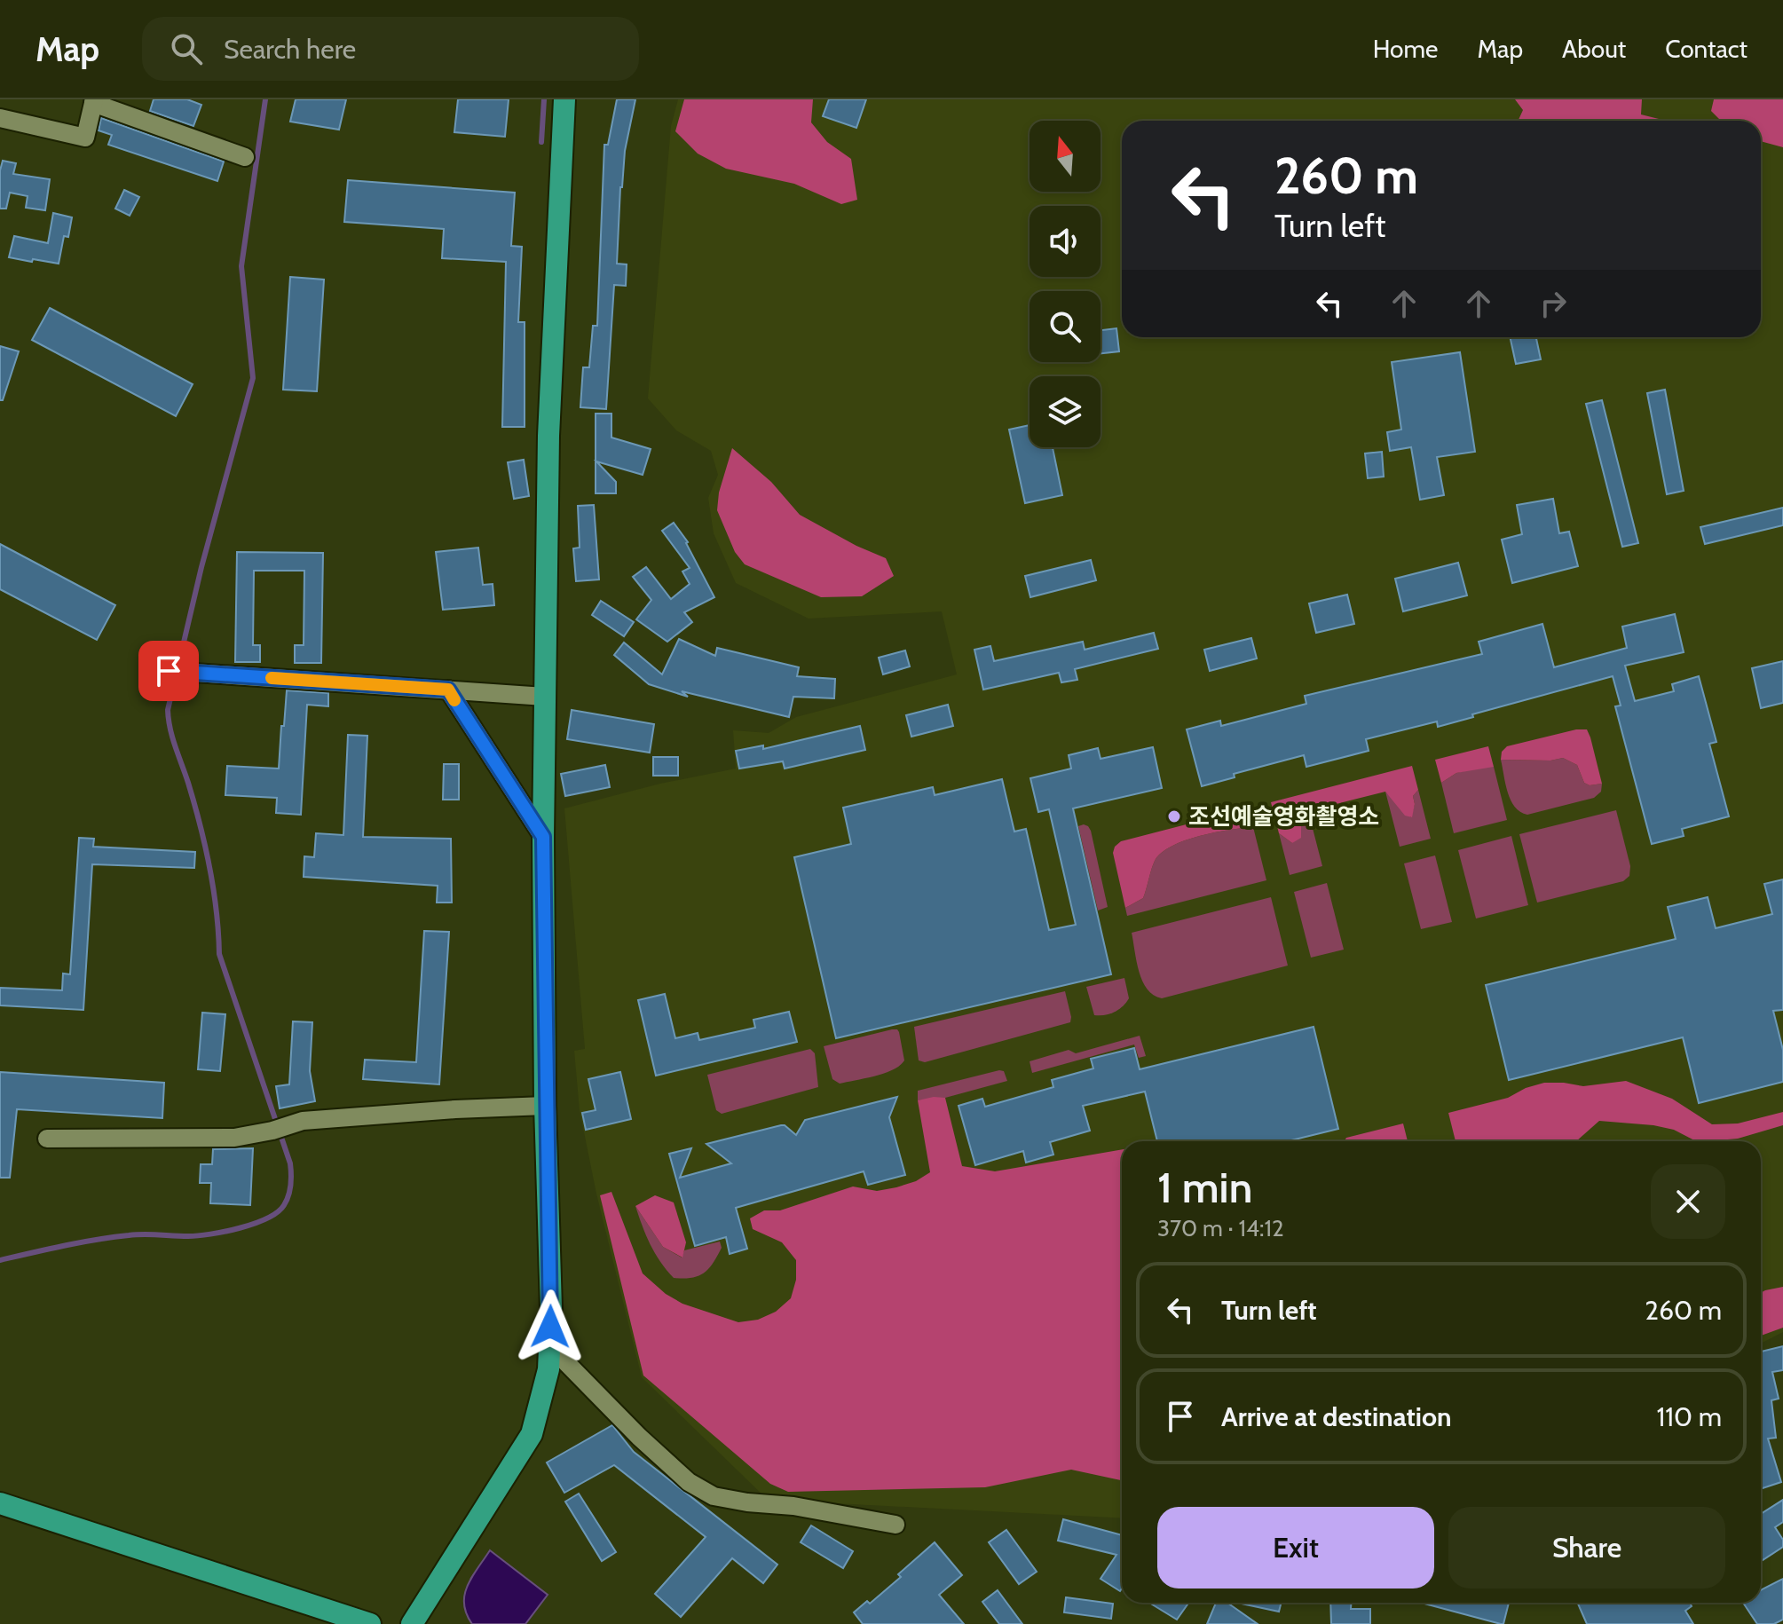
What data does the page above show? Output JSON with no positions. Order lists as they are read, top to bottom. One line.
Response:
{"places":["조선예술영화촬영소"],"north":"top","page":{"header":"Map","search":"Search here","nav":["Home","Map","About","Contact"],"turn":["260 m","Turn left"],"heading":["1 min","370 m · 14:12"],"list":[{"name":"Turn left","value":"260 m"},{"name":"Arrive at destination","value":"110 m"}],"buttons":["Exit","Share"]}}
